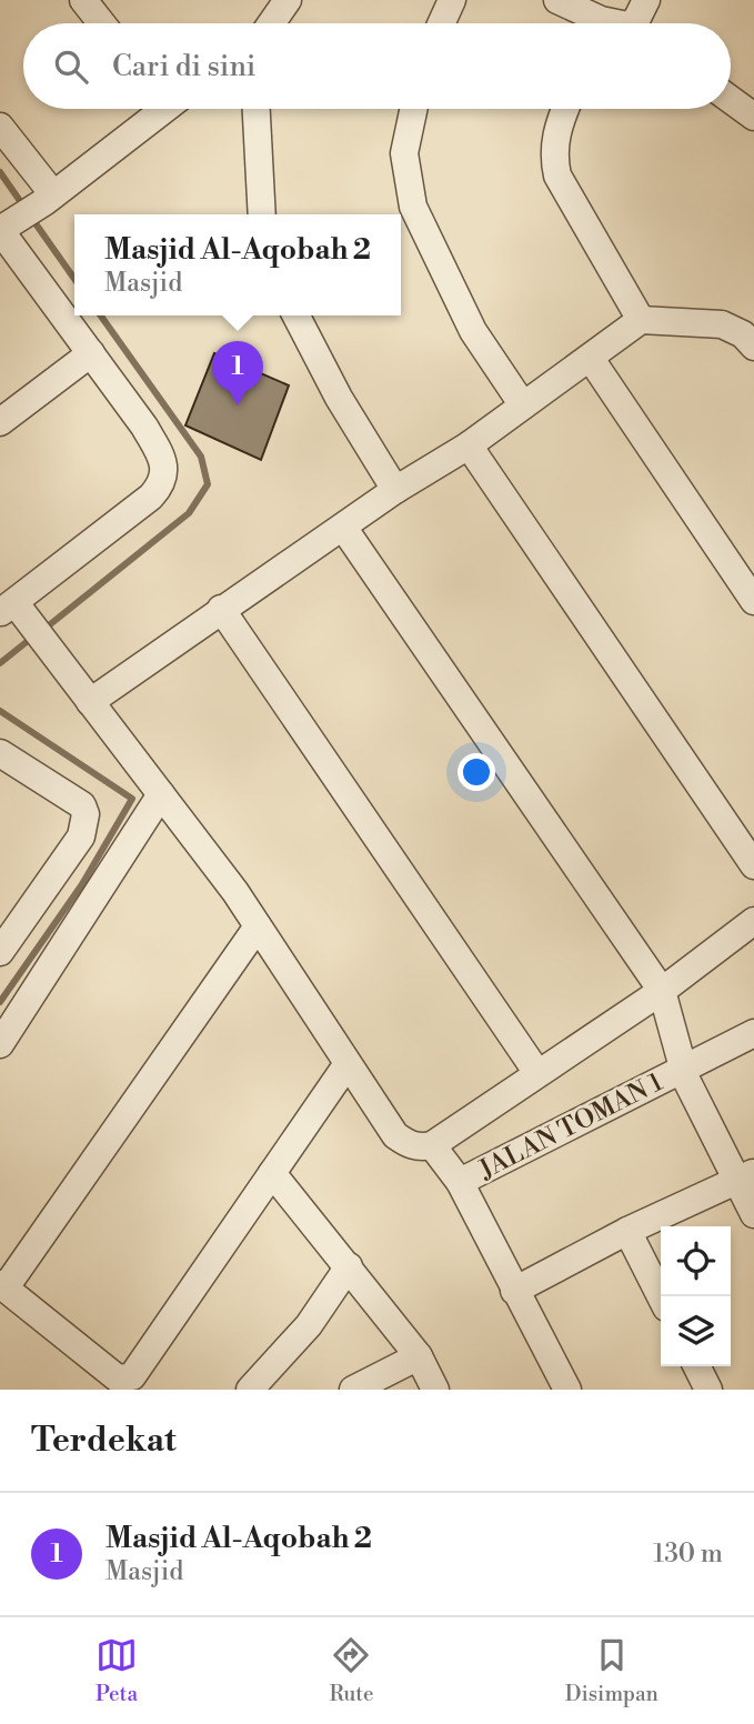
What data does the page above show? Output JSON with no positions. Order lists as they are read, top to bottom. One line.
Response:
{"streets":{"street":["JALAN TOMAN 1"]},"page":{"search":"Cari di sini","popup":["Masjid Al-Aqobah 2","Masjid"],"pins":"1","heading":"Terdekat","list":[{"mark":"1","name":"Masjid Al-Aqobah 2","note":"Masjid","value":"130 m"}],"nav":["Peta","Rute","Disimpan"]}}
